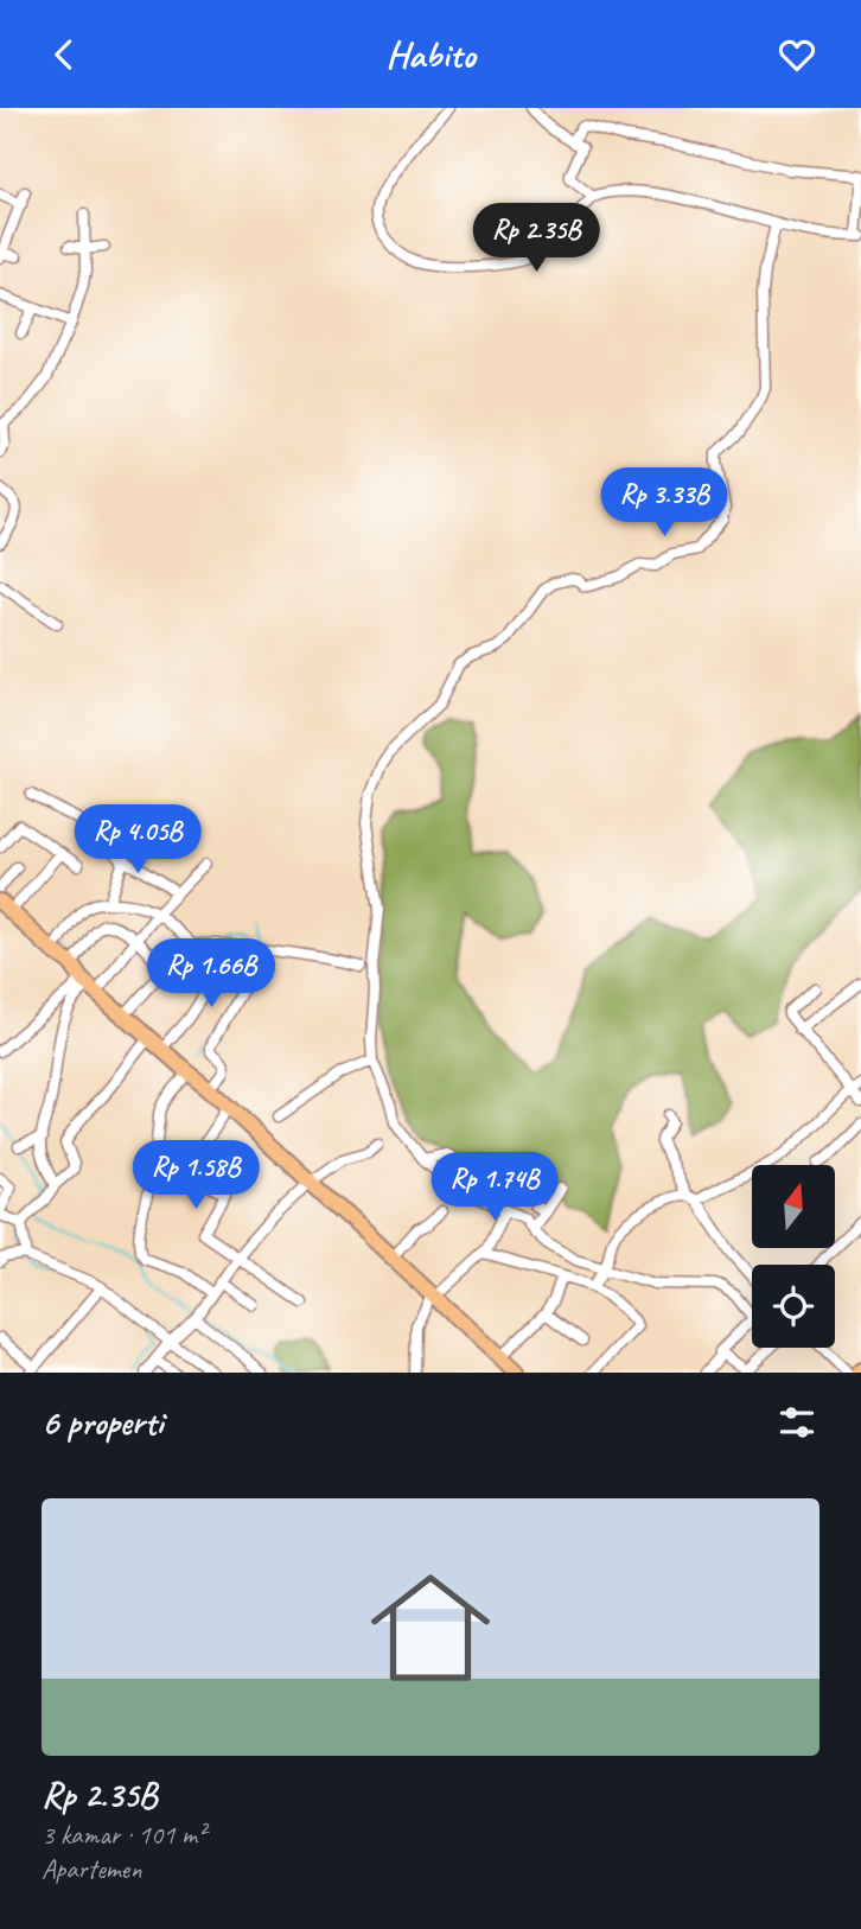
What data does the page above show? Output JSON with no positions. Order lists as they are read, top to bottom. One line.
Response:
{"north":"top","page":{"header":"Habito","price":["Rp 2.35B","Rp 3.33B","Rp 4.05B","Rp 1.66B","Rp 1.58B","Rp 1.74B"],"heading":"6 properti","list":[{"name":"Rp 2.35B","note":"3 kamar · 101 m² · Apartemen"}]}}
